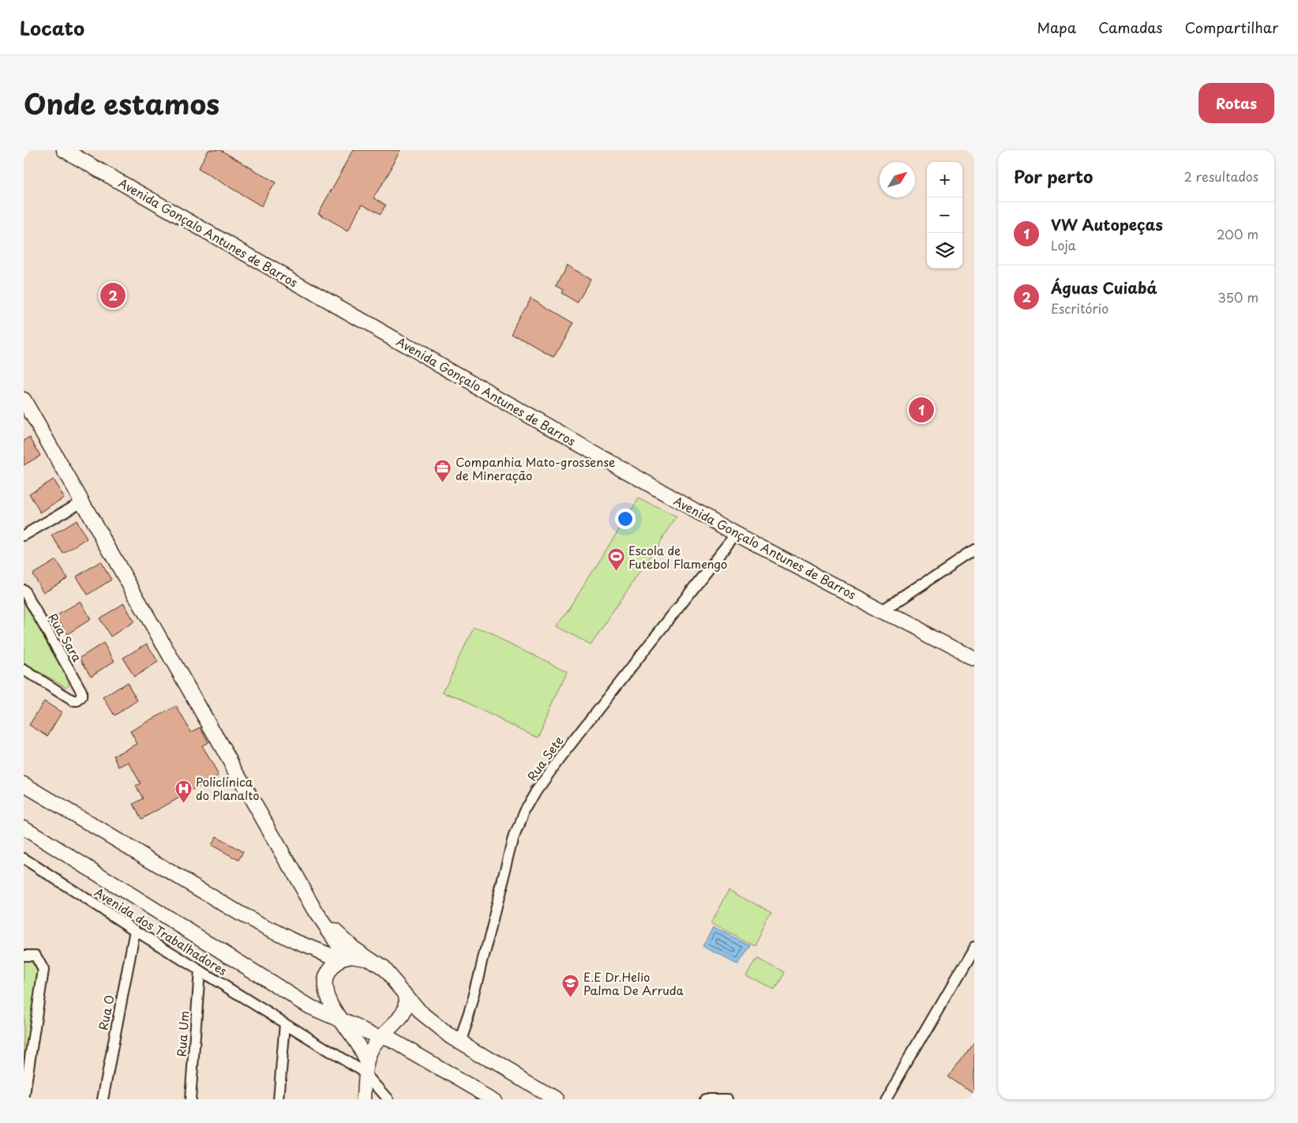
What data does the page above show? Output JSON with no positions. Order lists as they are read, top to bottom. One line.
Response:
{"streets":{"main road":["Avenida Gonçalo Antunes de Barros"],"street":["Rua Sara","Rua Sete","Avenida dos Trabalhadores","Rua O","Rua Um"]},"crossings":[["Avenida Gonçalo Antunes de Barros","Rua Sete"],["Avenida dos Trabalhadores","Rua O"],["Avenida dos Trabalhadores","Rua Um"]],"places":{"office":["Companhia Mato-grossense de Mineração"],"sports":["Escola de Futebol Flamengo"],"hospital":["Policlínica do Planalto"],"school or university":["E.E Dr.Helio Palma De Arruda"]},"north":"top right","page":{"header":"Locato","nav":["Mapa","Camadas","Compartilhar"],"title":"Onde estamos","buttons":"Rotas","heading":["Por perto","2 resultados"],"map_buttons":["+","−"],"list":[{"mark":"1","name":"VW Autopeças","note":"Loja","value":"200 m"},{"mark":"2","name":"Águas Cuiabá","note":"Escritório","value":"350 m"}],"pins":["2","1"]}}
